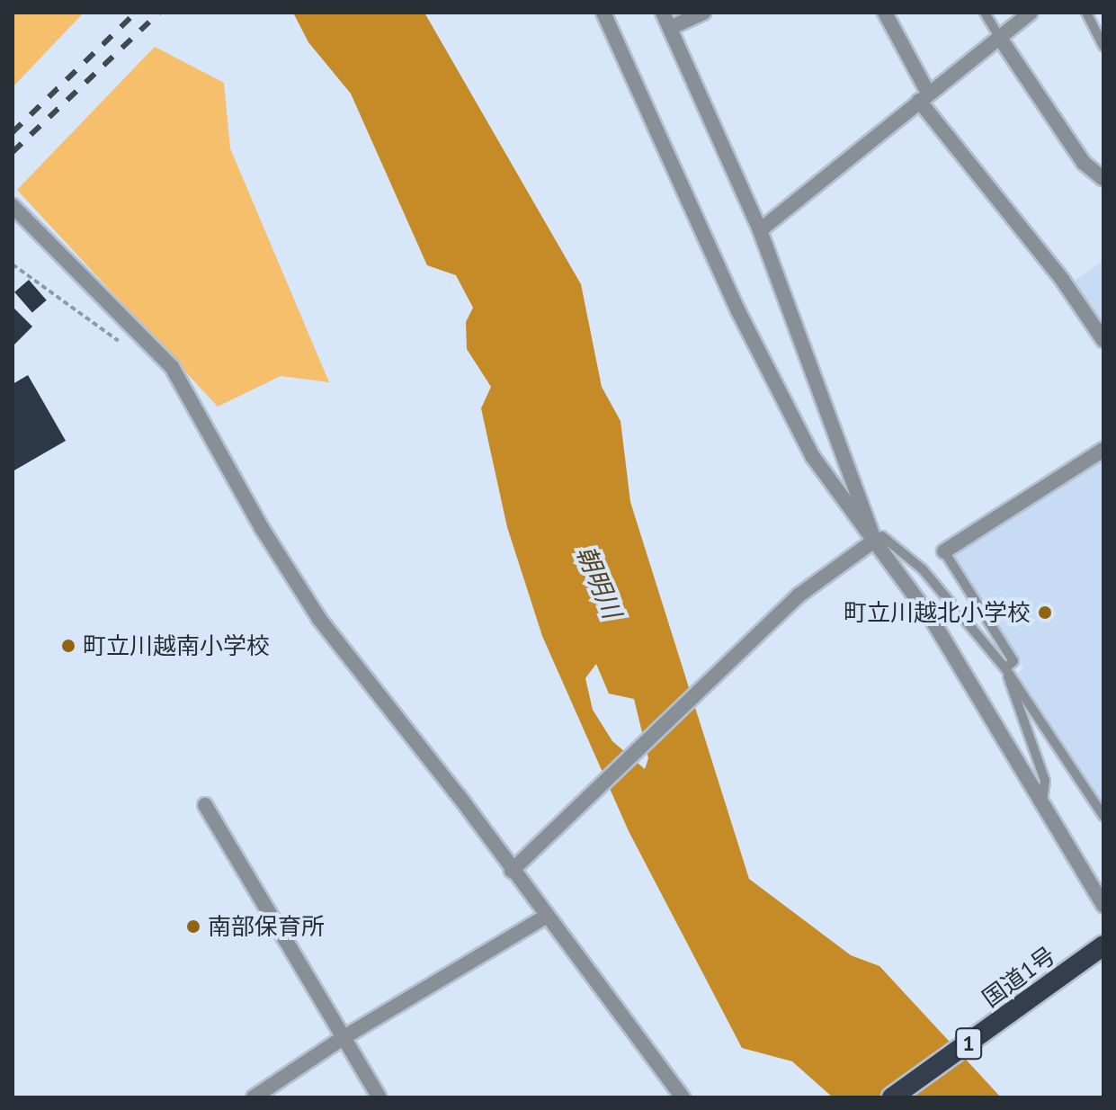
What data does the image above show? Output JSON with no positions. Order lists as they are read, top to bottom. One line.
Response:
{"streets":{"highway":["国道1号","1"]},"water":["朝明川"],"places":["町立川越北小学校","町立川越南小学校","南部保育所"]}
